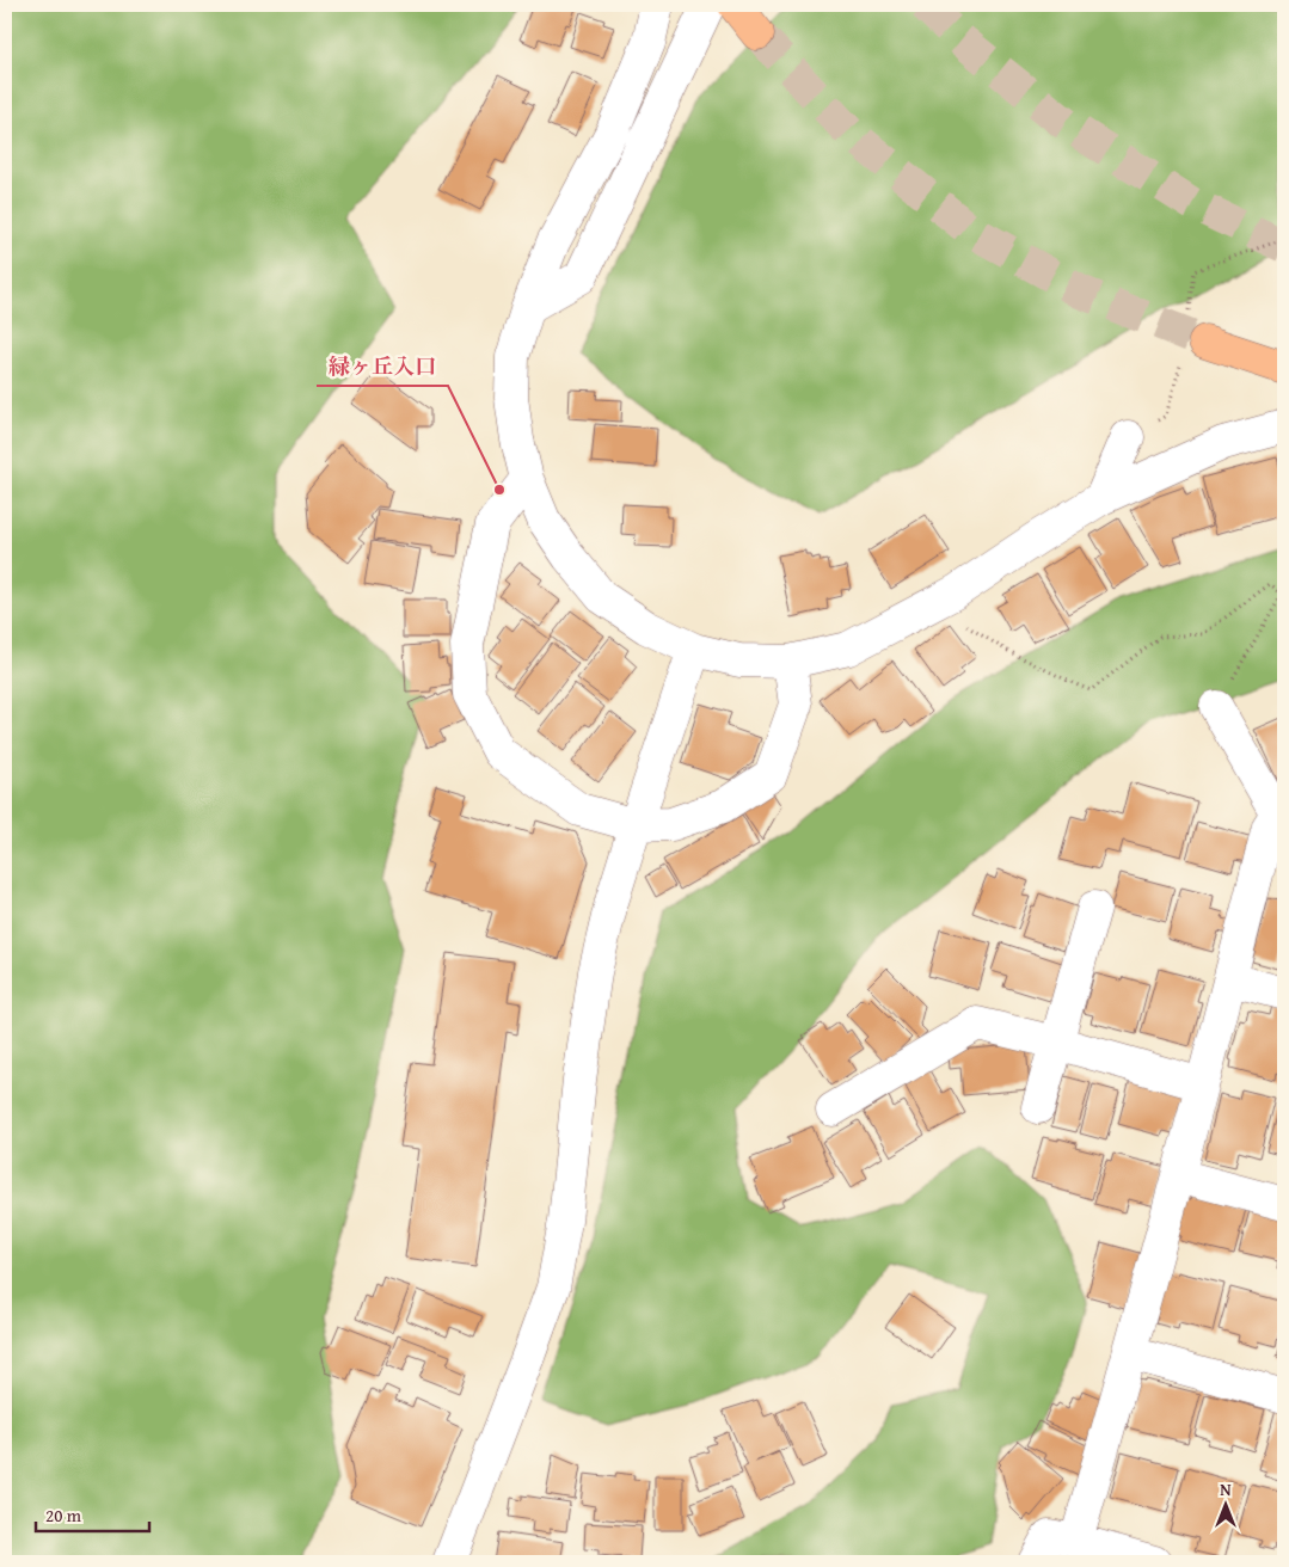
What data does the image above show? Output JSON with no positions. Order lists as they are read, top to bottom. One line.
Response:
{"places":["緑ヶ丘入口"],"scale_bar":"20 m","north":"top"}
